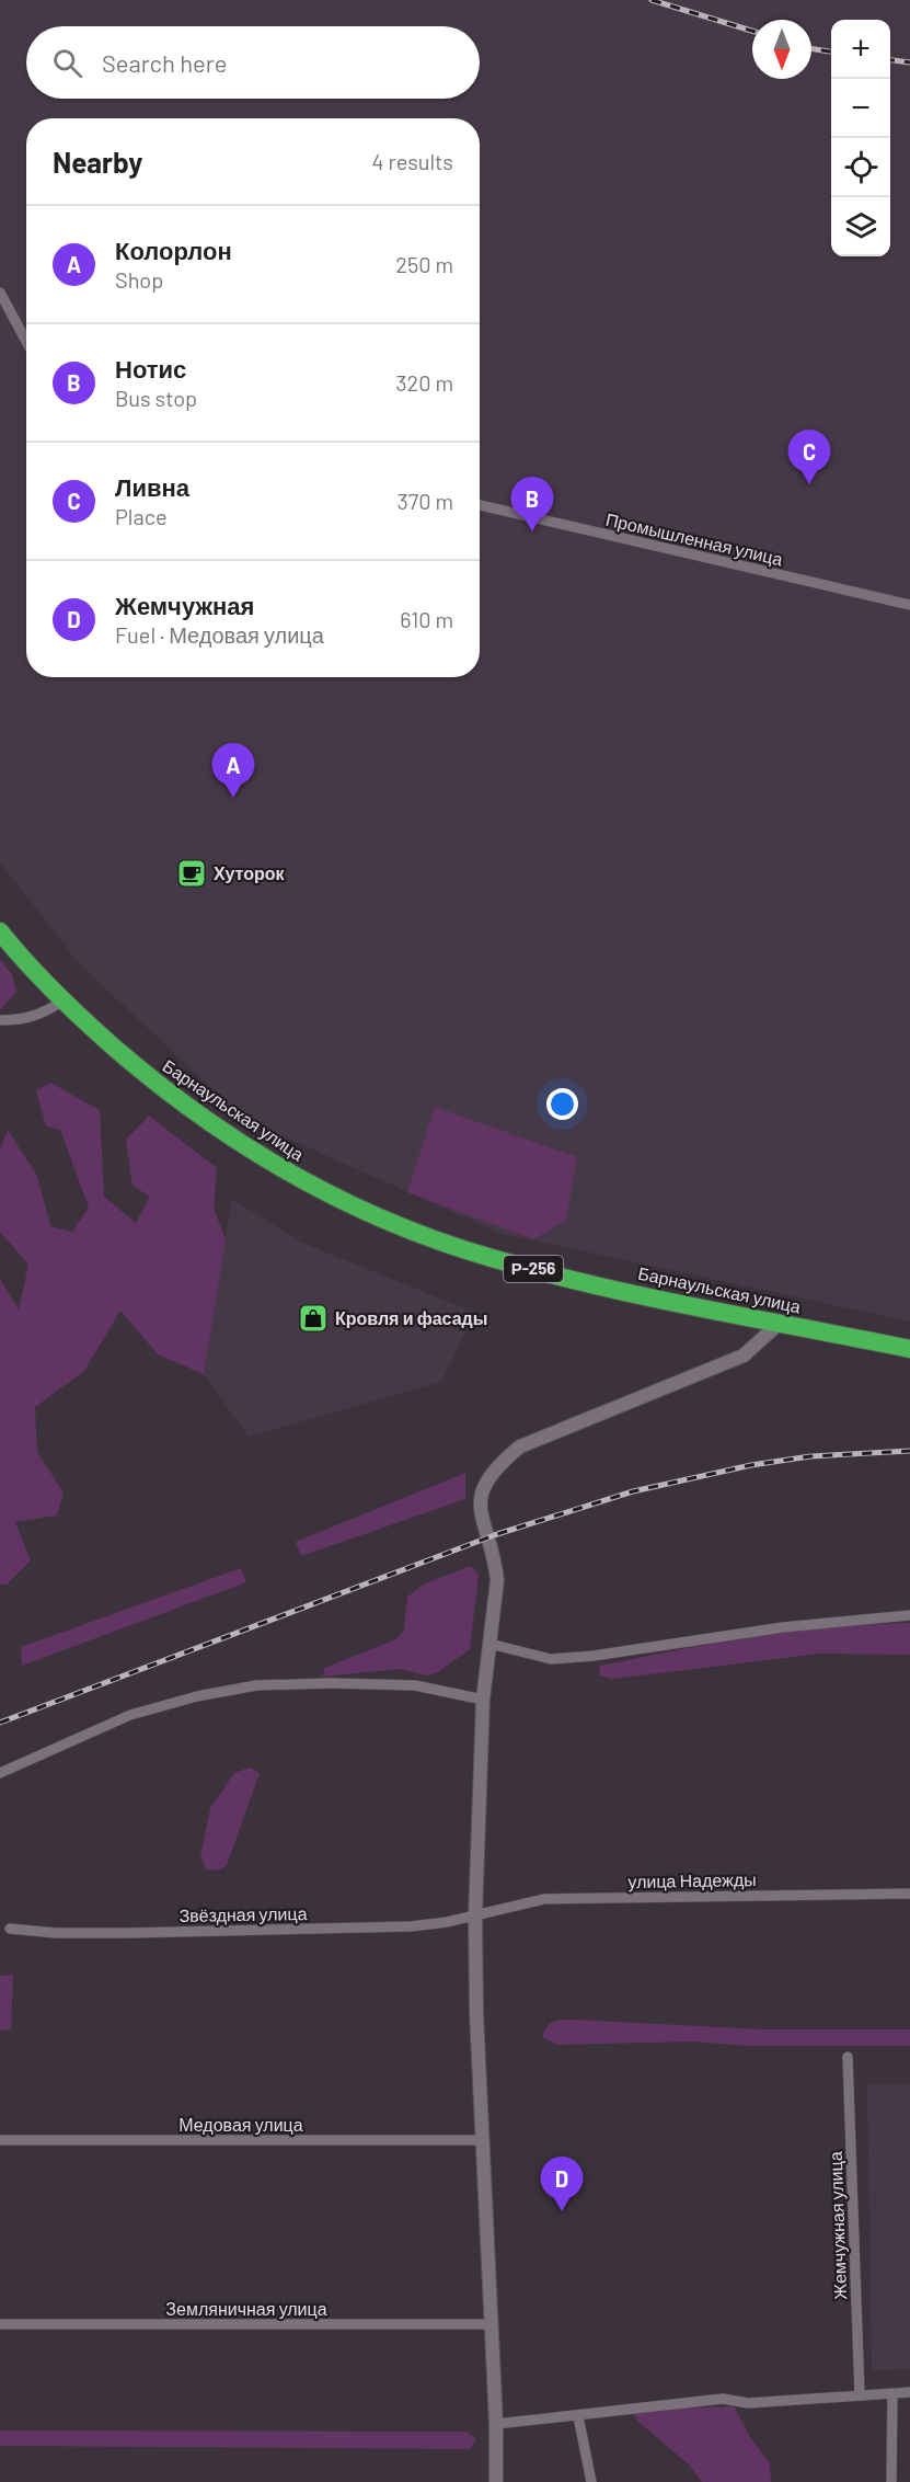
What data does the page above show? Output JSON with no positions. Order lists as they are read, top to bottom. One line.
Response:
{"streets":{"highway":["Барнаульская улица","Р-256"],"street":["Промышленная улица","улица Надежды","Звёздная улица","Медовая улица","Жемчужная улица","Земляничная улица"]},"crossings":[["улица Надежды","Звёздная улица"]],"places":{"cafe":["Хуторок"],"shop":["Кровля и фасады"]},"north":"bottom","page":{"map_buttons":["+","−"],"search":"Search here","heading":["Nearby","4 results"],"list":[{"mark":"A","name":"Колорлон","note":"Shop","value":"250 m"},{"mark":"B","name":"Нотис","note":"Bus stop","value":"320 m"},{"mark":"C","name":"Ливна","note":"Place","value":"370 m"},{"mark":"D","name":"Жемчужная","note":"Fuel · Медовая улица","value":"610 m"}],"pins":["C","B","A","D"]}}
